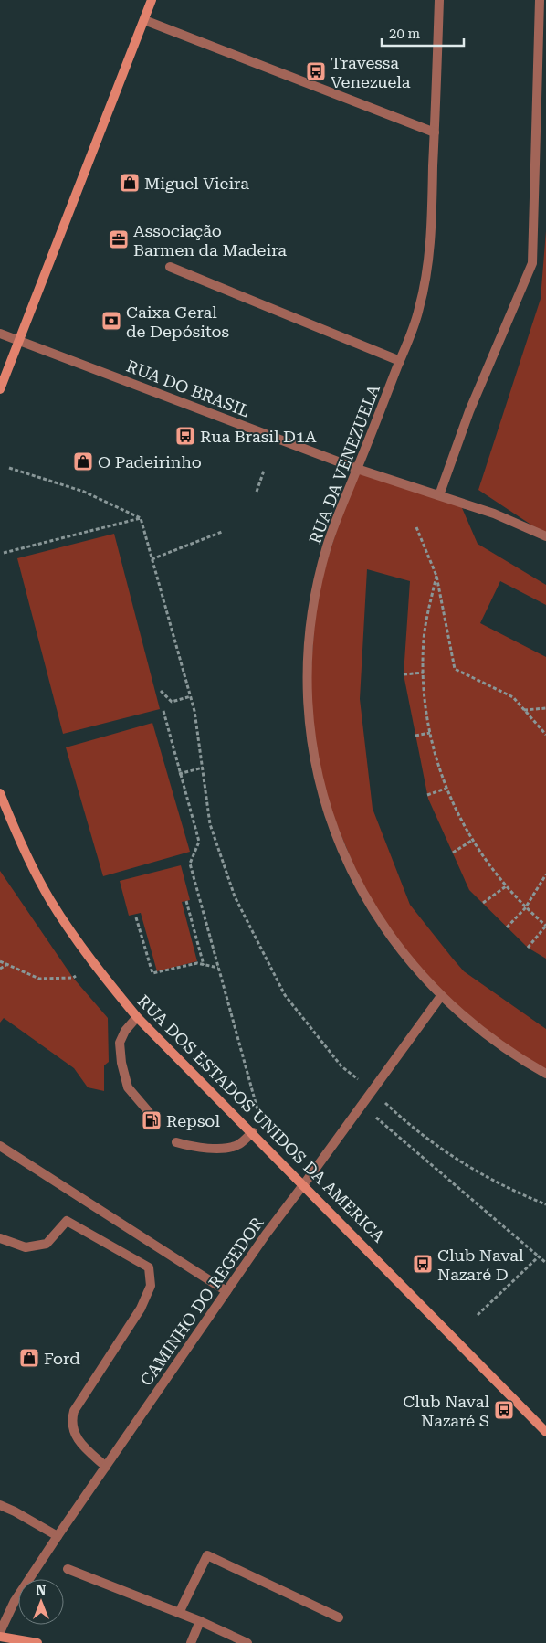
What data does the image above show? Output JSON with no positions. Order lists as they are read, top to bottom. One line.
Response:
{"streets":{"street":["RUA DO BRASIL","RUA DA VENEZUELA","RUA DOS ESTADOS UNIDOS DA AMERICA","CAMINHO DO REGEDOR"]},"crossings":[["RUA DO BRASIL","RUA DA VENEZUELA"],["RUA DA VENEZUELA","CAMINHO DO REGEDOR"],["RUA DOS ESTADOS UNIDOS DA AMERICA","CAMINHO DO REGEDOR"]],"places":{"bus stop":["Travessa Venezuela","Rua Brasil D1A","Club Naval Nazaré D","Club Naval Nazaré S"],"shop":["Miguel Vieira","O Padeirinho","Ford"],"office":["Associação Barmen da Madeira"],"bank":["Caixa Geral de Depósitos"],"fuel station":["Repsol"]},"scale_bar":"20 m","north":"top"}
